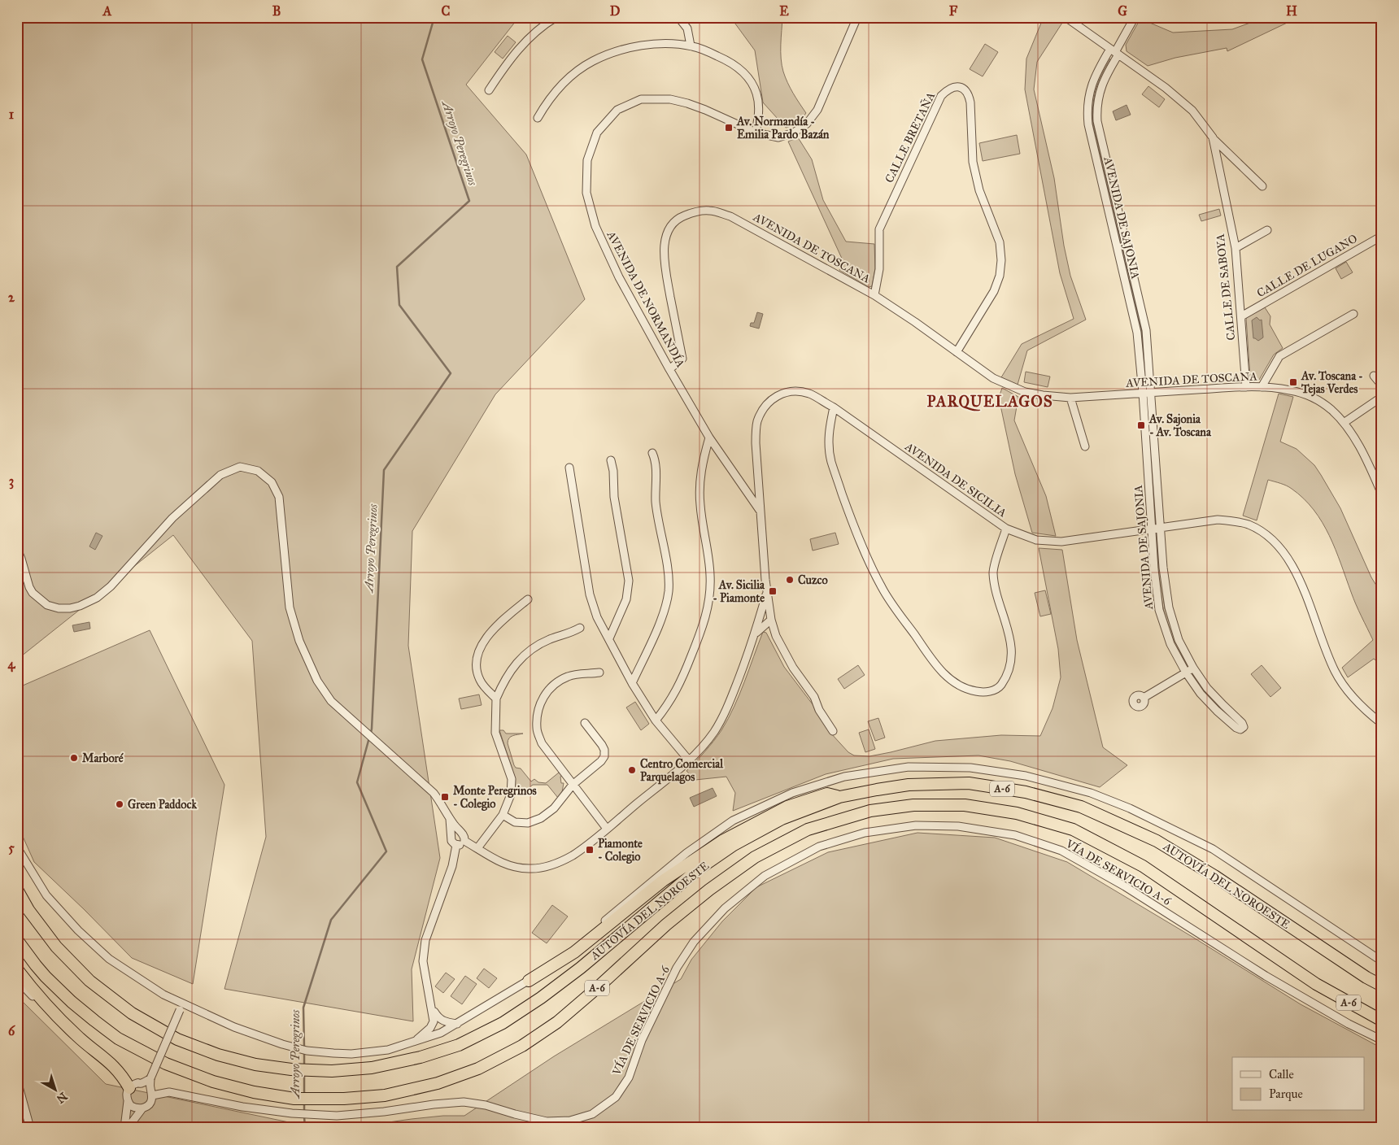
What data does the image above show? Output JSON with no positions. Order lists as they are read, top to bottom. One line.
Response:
{"streets":{"highway":["A-6","AUTOVÍA DEL NOROESTE"],"street":["CALLE BRETAÑA","AVENIDA DE SAJONIA","AVENIDA DE TOSCANA","CALLE DE LUGANO","CALLE DE SABOYA","AVENIDA DE NORMANDÍA","AVENIDA DE SICILIA","VÍA DE SERVICIO A-6"]},"crossings":[["CALLE BRETAÑA","AVENIDA DE TOSCANA"],["AVENIDA DE SAJONIA","AVENIDA DE TOSCANA"],["AVENIDA DE SAJONIA","CALLE DE SABOYA"],["AVENIDA DE SAJONIA","AVENIDA DE SICILIA"],["AVENIDA DE TOSCANA","CALLE DE SABOYA"],["AVENIDA DE TOSCANA","AVENIDA DE NORMANDÍA"],["CALLE DE LUGANO","CALLE DE SABOYA"],["AVENIDA DE NORMANDÍA","AVENIDA DE SICILIA"]],"districts":["PARQUELAGOS"],"water":["Arroyo Peregrinos"],"places":{"transit":["Av. Normandía - Emilia Pardo Bazán","Av. Toscana - Tejas Verdes","Av. Sajonia - Av. Toscana","Av. Sicilia - Piamonte","Monte Peregrinos - Colegio","Piamonte - Colegio"],"other":["Cuzco","Marboré","Centro Comercial Parquelagos","Green Paddock"]},"legend":["Calle","Parque"],"north":"bottom right","grid":{"columns":["A","B","C","D","E","F","G","H"],"rows":["1","2","3","4","5","6"]}}
